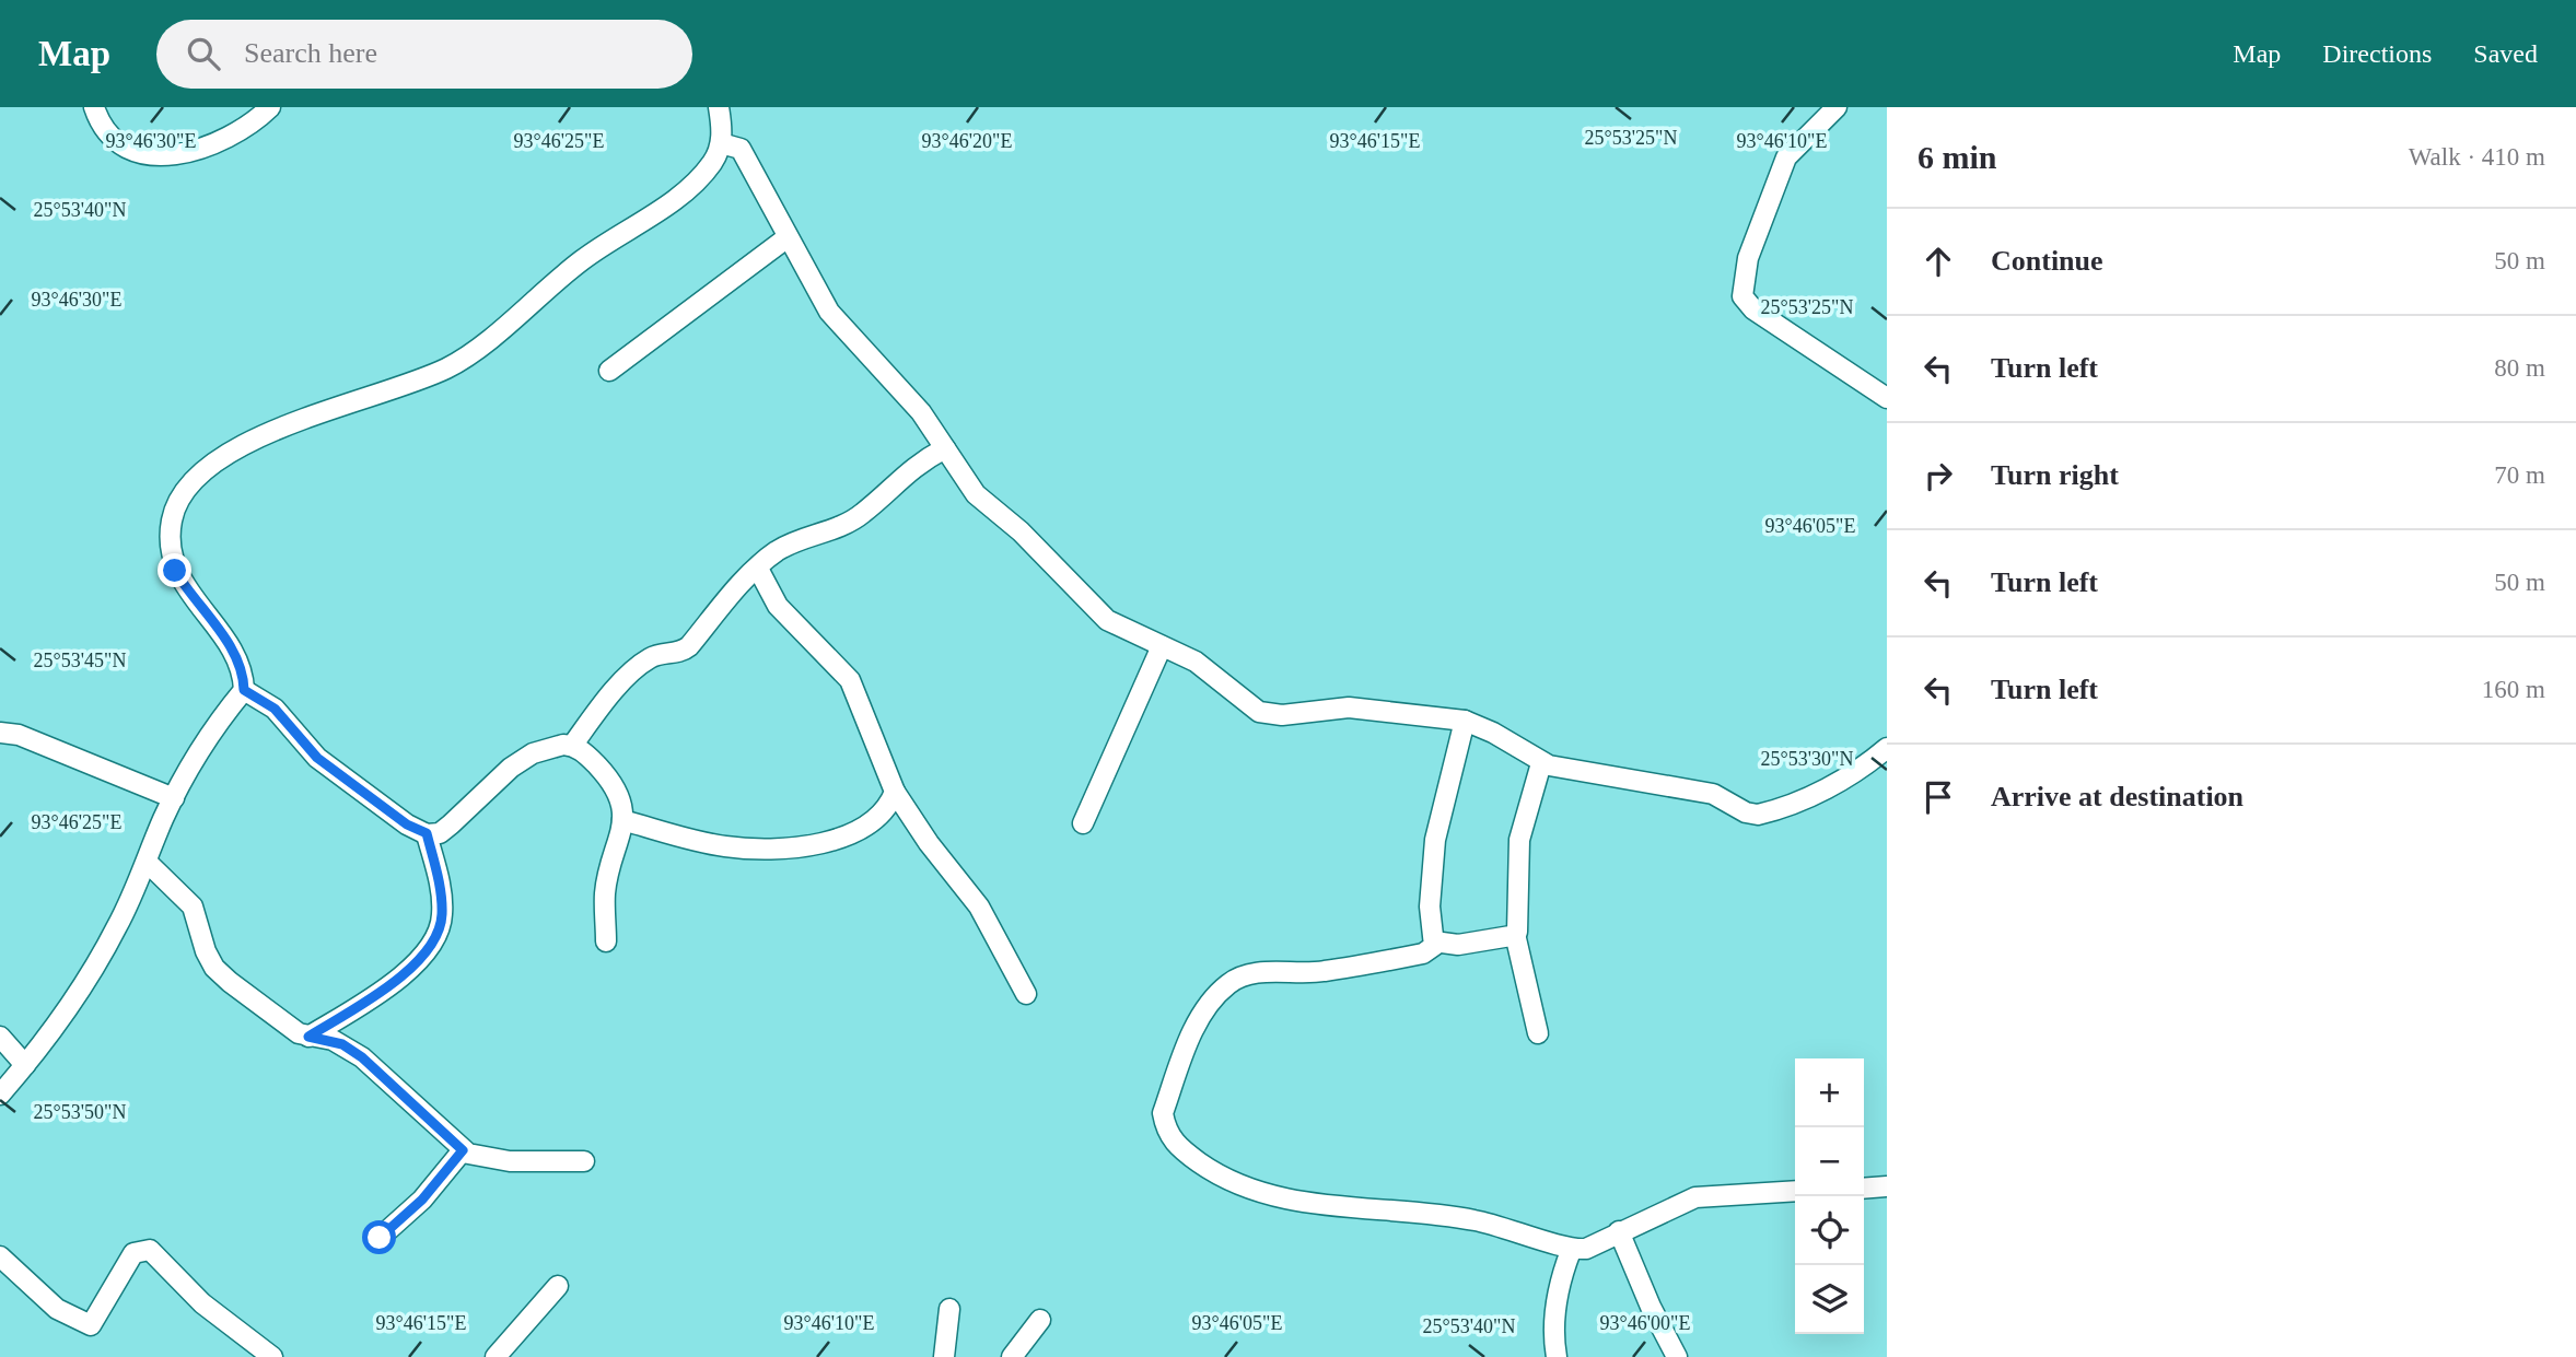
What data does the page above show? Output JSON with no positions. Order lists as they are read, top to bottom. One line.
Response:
{"page":{"header":"Map","search":"Search here","nav":["Map","Directions","Saved"],"heading":["6 min","Walk · 410 m"],"list":[["Continue","50 m"],["Turn left","80 m"],["Turn right","70 m"],["Turn left","50 m"],["Turn left","160 m"],"Arrive at destination"],"map_buttons":["+","−"]},"coordinates":["25°53'25\"N","93°46'30\"E","93°46'25\"E","93°46'20\"E","93°46'15\"E","93°46'10\"E","25°53'40\"N","93°46'05\"E","25°53'45\"N","25°53'30\"N","25°53'50\"N","93°46'00\"E"]}
